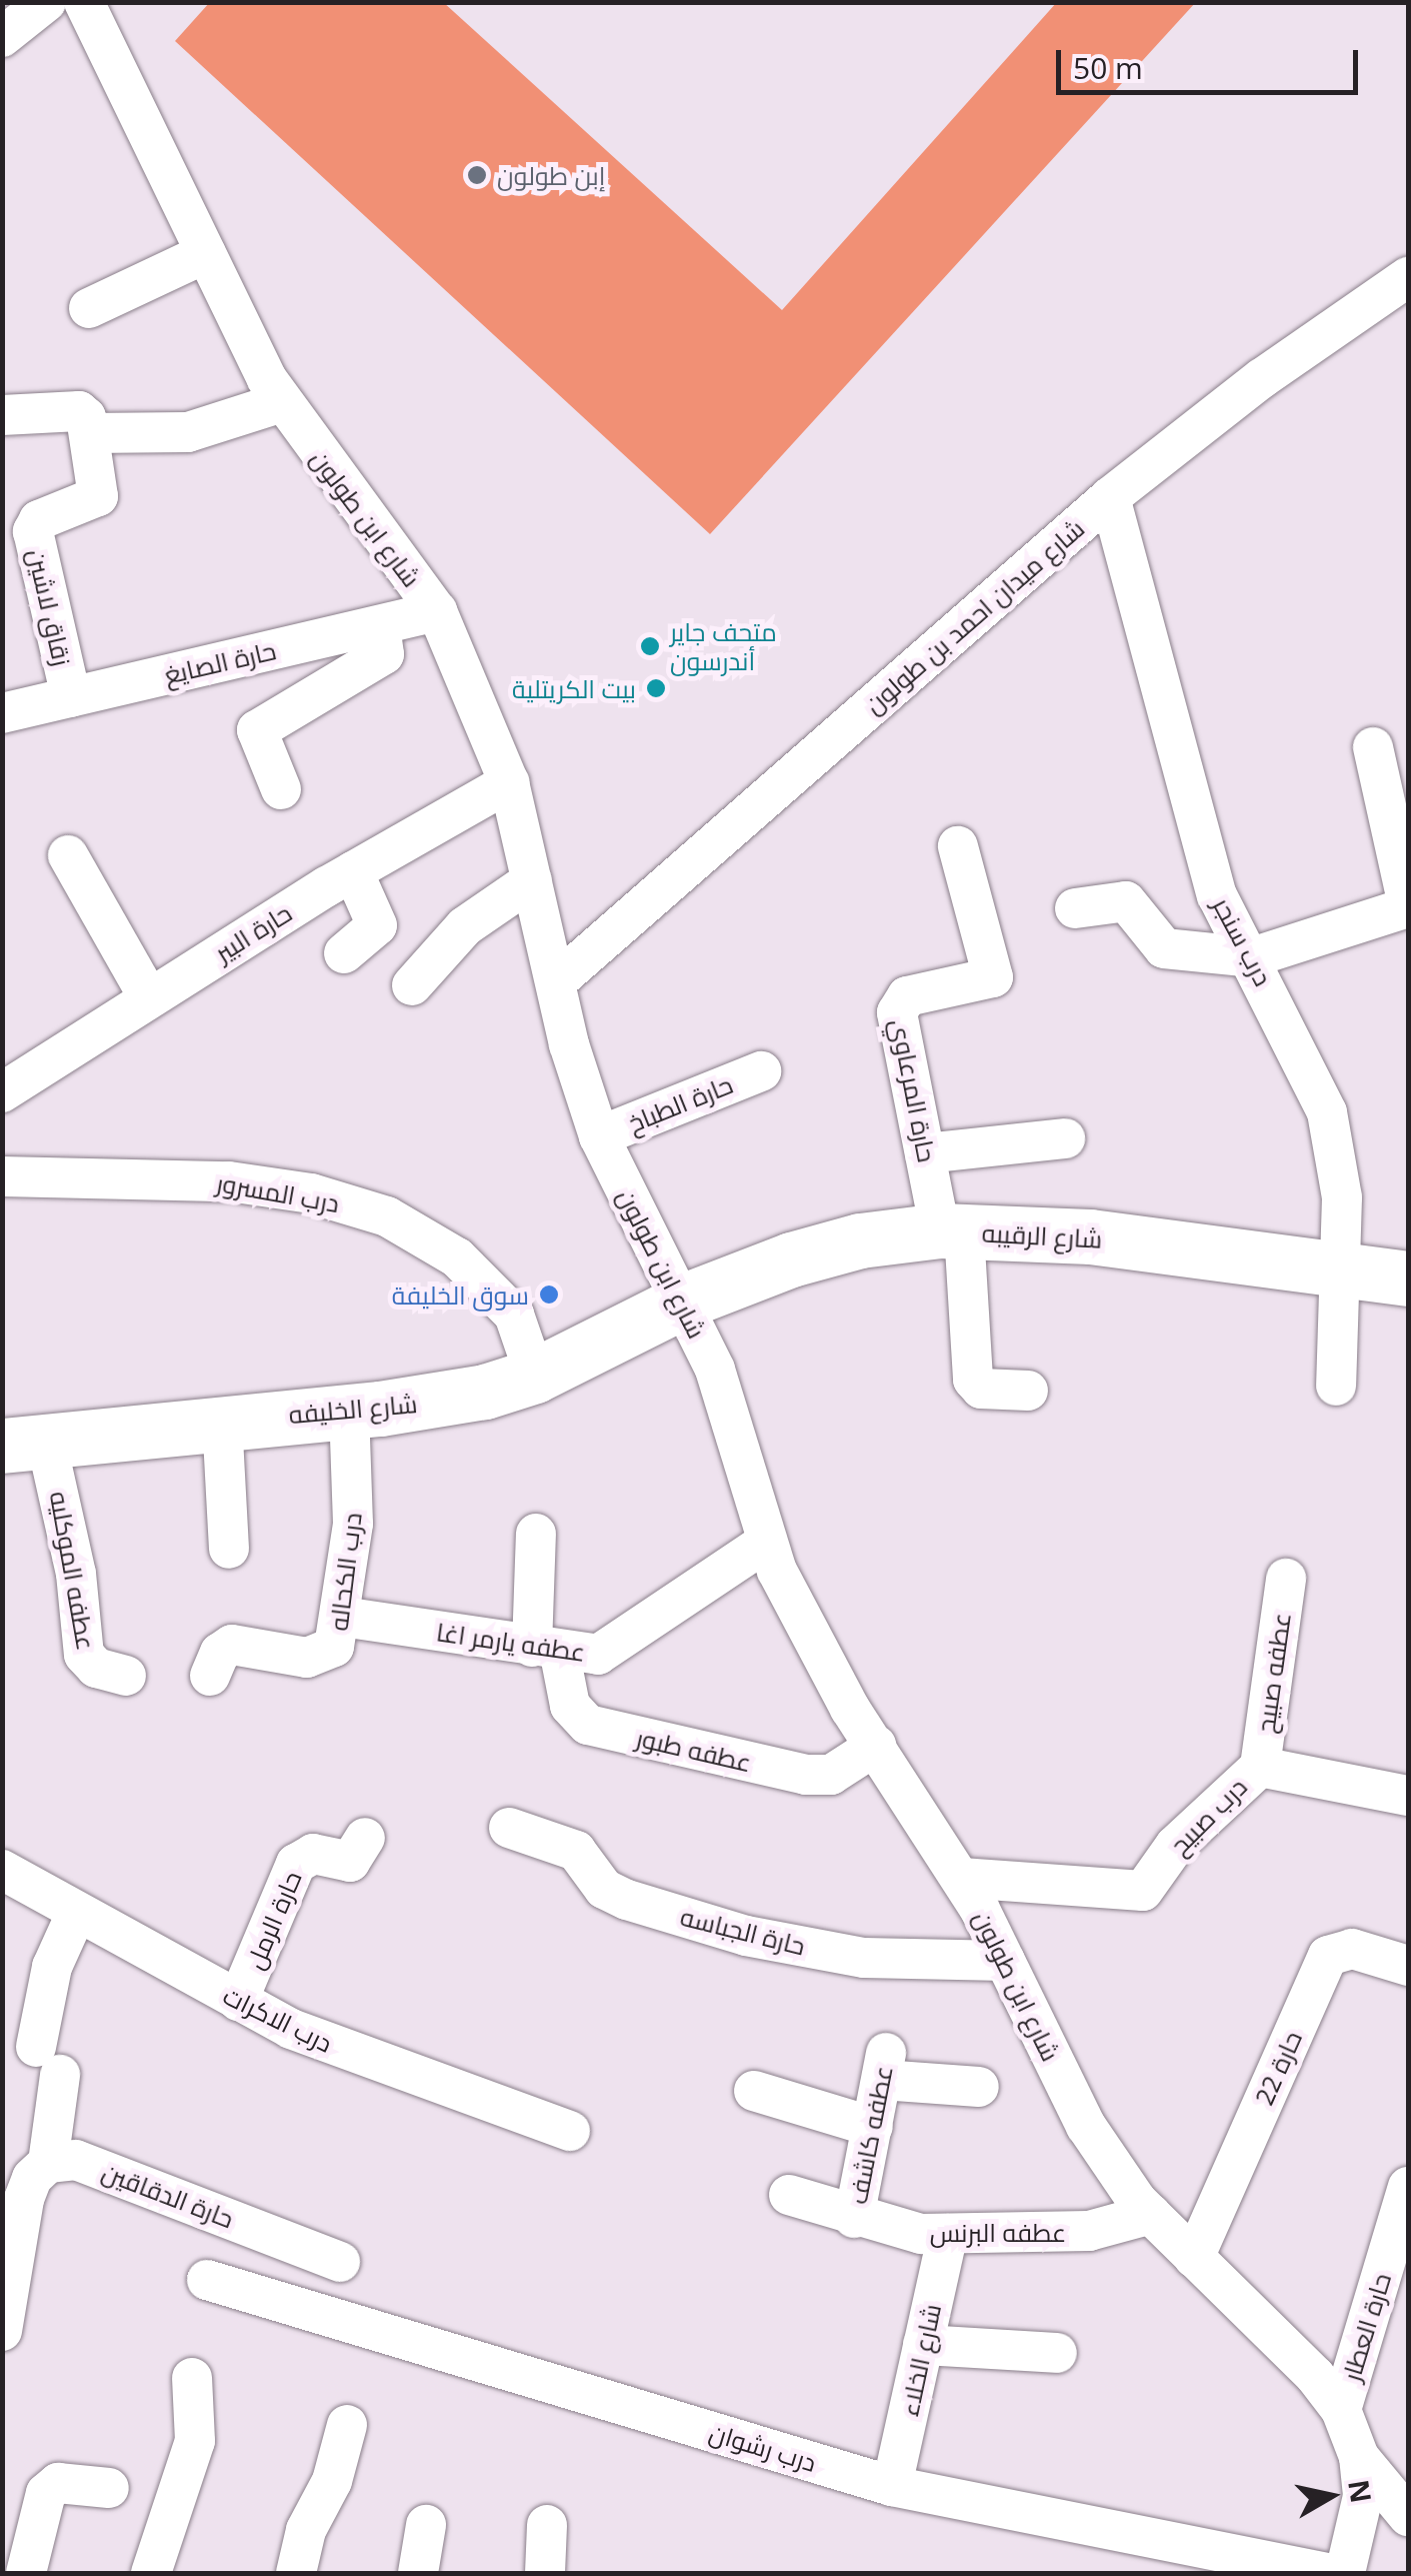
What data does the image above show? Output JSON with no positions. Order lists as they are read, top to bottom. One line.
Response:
{"streets":{"street":["شارع ابن طولون","زقاق لاشين","شارع ميدان احمد بن طولون","حارة الصايغ","حارة البير","درب سنجر","حارة المرعاوي","حارة الطباخ","درب المسرور","شارع الرقيبه","شارع الخليفه","عطفه الموكليه","درب الكحاله","عطفه يارمر اغا","عطفه صبيح","عطفه طبور","درب صبيح","حارة الرمل","حارة الجباسه","درب الاكرات","حارة 22","عطفه كاشف","حارة الدقاقين","عطفه البرنس","حارة العطار","شارع الخلاء","درب رشوان"]},"crossings":[["شارع ابن طولون","شارع ميدان احمد بن طولون"],["شارع ابن طولون","حارة الصايغ"],["شارع ابن طولون","حارة البير"],["شارع ابن طولون","حارة الطباخ"],["شارع ابن طولون","شارع الرقيبه"],["شارع ابن طولون","شارع الخليفه"],["شارع ابن طولون","عطفه يارمر اغا"],["شارع ابن طولون","عطفه طبور"],["شارع ابن طولون","درب صبيح"],["شارع ابن طولون","حارة الجباسه"],["شارع ابن طولون","حارة 22"],["شارع ابن طولون","عطفه البرنس"],["شارع ابن طولون","حارة العطار"],["زقاق لاشين","حارة الصايغ"],["شارع ميدان احمد بن طولون","درب سنجر"],["درب سنجر","شارع الرقيبه"],["حارة المرعاوي","شارع الرقيبه"],["درب المسرور","شارع الخليفه"],["شارع الرقيبه","شارع الخليفه"],["شارع الخليفه","عطفه الموكليه"],["شارع الخليفه","درب الكحاله"],["درب الكحاله","عطفه يارمر اغا"],["عطفه يارمر اغا","عطفه طبور"],["عطفه صبيح","درب صبيح"],["حارة الرمل","درب الاكرات"],["عطفه كاشف","عطفه البرنس"],["حارة الدقاقين","درب رشوان"],["عطفه البرنس","شارع الخلاء"],["شارع الخلاء","درب رشوان"]],"places":["إبن طولون","متحف جاير أندرسون","بيت الكريتلية","سوق الخليفة"],"scale_bar":"50 m","north":"right"}
